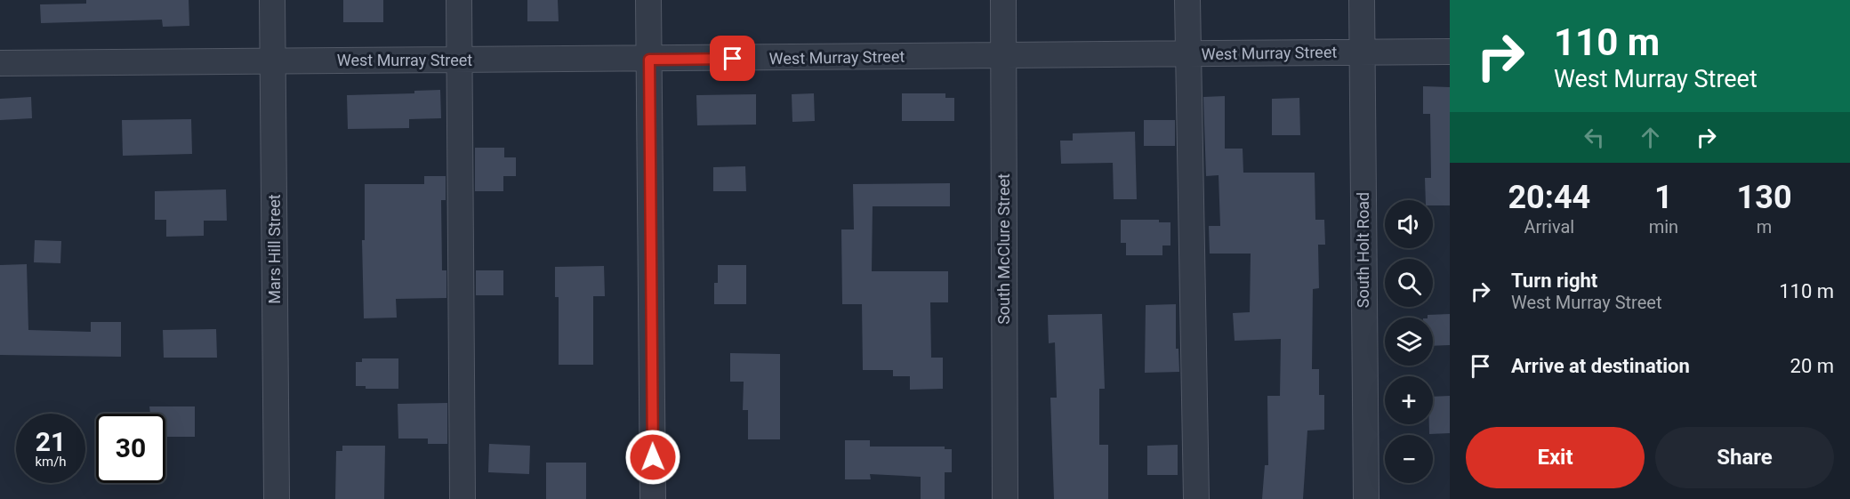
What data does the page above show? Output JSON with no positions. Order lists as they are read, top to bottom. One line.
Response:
{"streets":{"street":["West Murray Street","Mars Hill Street","South McClure Street","South Holt Road"]},"crossings":[["West Murray Street","Mars Hill Street"],["West Murray Street","South McClure Street"],["West Murray Street","South Holt Road"]],"page":{"turn":["110 m","West Murray Street"],"eta":["20:44","Arrival","1","min","130","m"],"map_buttons":["+","−"],"list":[{"name":"Turn right","note":"West Murray Street","value":"110 m"},{"name":"Arrive at destination","value":"20 m"}],"speed":"21 km/h","limit":"30","buttons":["Exit","Share"]}}
